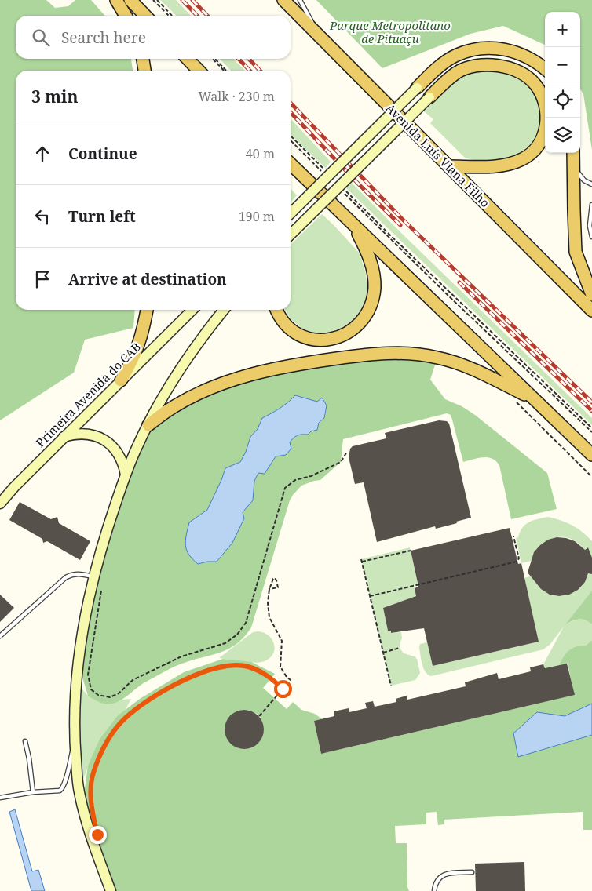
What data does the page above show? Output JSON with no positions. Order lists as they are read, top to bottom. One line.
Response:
{"streets":{"highway":["Avenida Luís Viana Filho"],"main road":["Primeira Avenida do CAB"]},"parks":["Parque Metropolitano de Pituaçu"],"page":{"map_buttons":["+","−"],"search":"Search here","heading":["3 min","Walk · 230 m"],"list":[["Continue","40 m"],["Turn left","190 m"],"Arrive at destination"]}}
